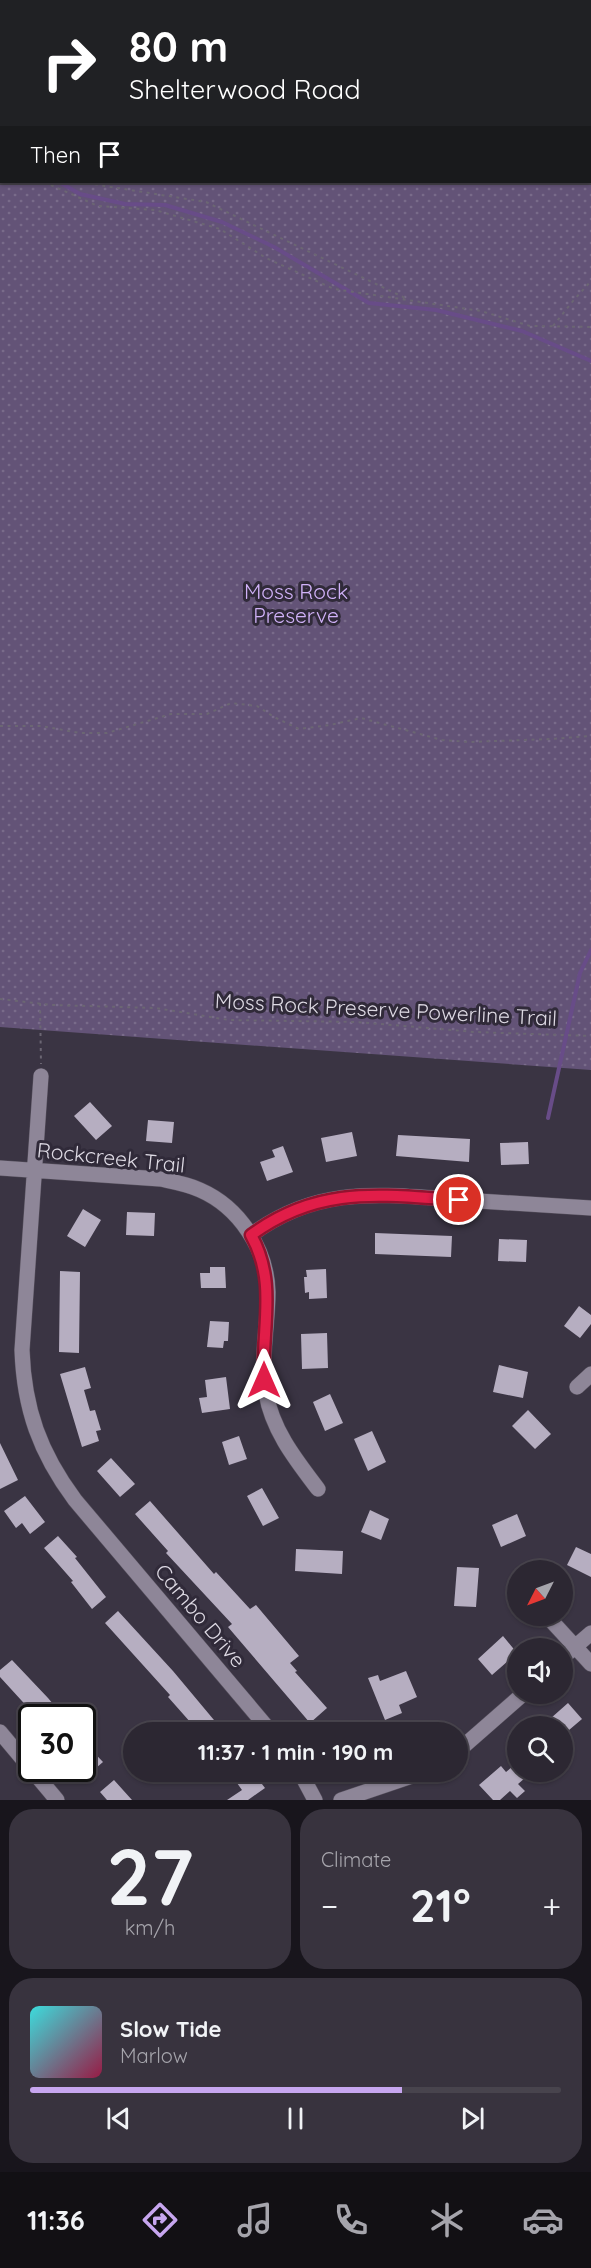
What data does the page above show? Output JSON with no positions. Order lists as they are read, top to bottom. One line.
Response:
{"streets":{"street":["Rockcreek Trail","Cambo Drive"],"path":["Moss Rock Preserve Powerline Trail"]},"crossings":[["Rockcreek Trail","Cambo Drive"]],"parks":["Moss Rock Preserve"],"north":"bottom left","page":{"turn":["80 m","Shelterwood Road"],"then":"Then","limit":"30","trip":"11:37 · 1 min · 190 m","tile":[["27","km/h"],"Climate"],"heat":["−","21°","+"],"song":["Slow Tide","Marlow"],"tabs":"11:36"}}
